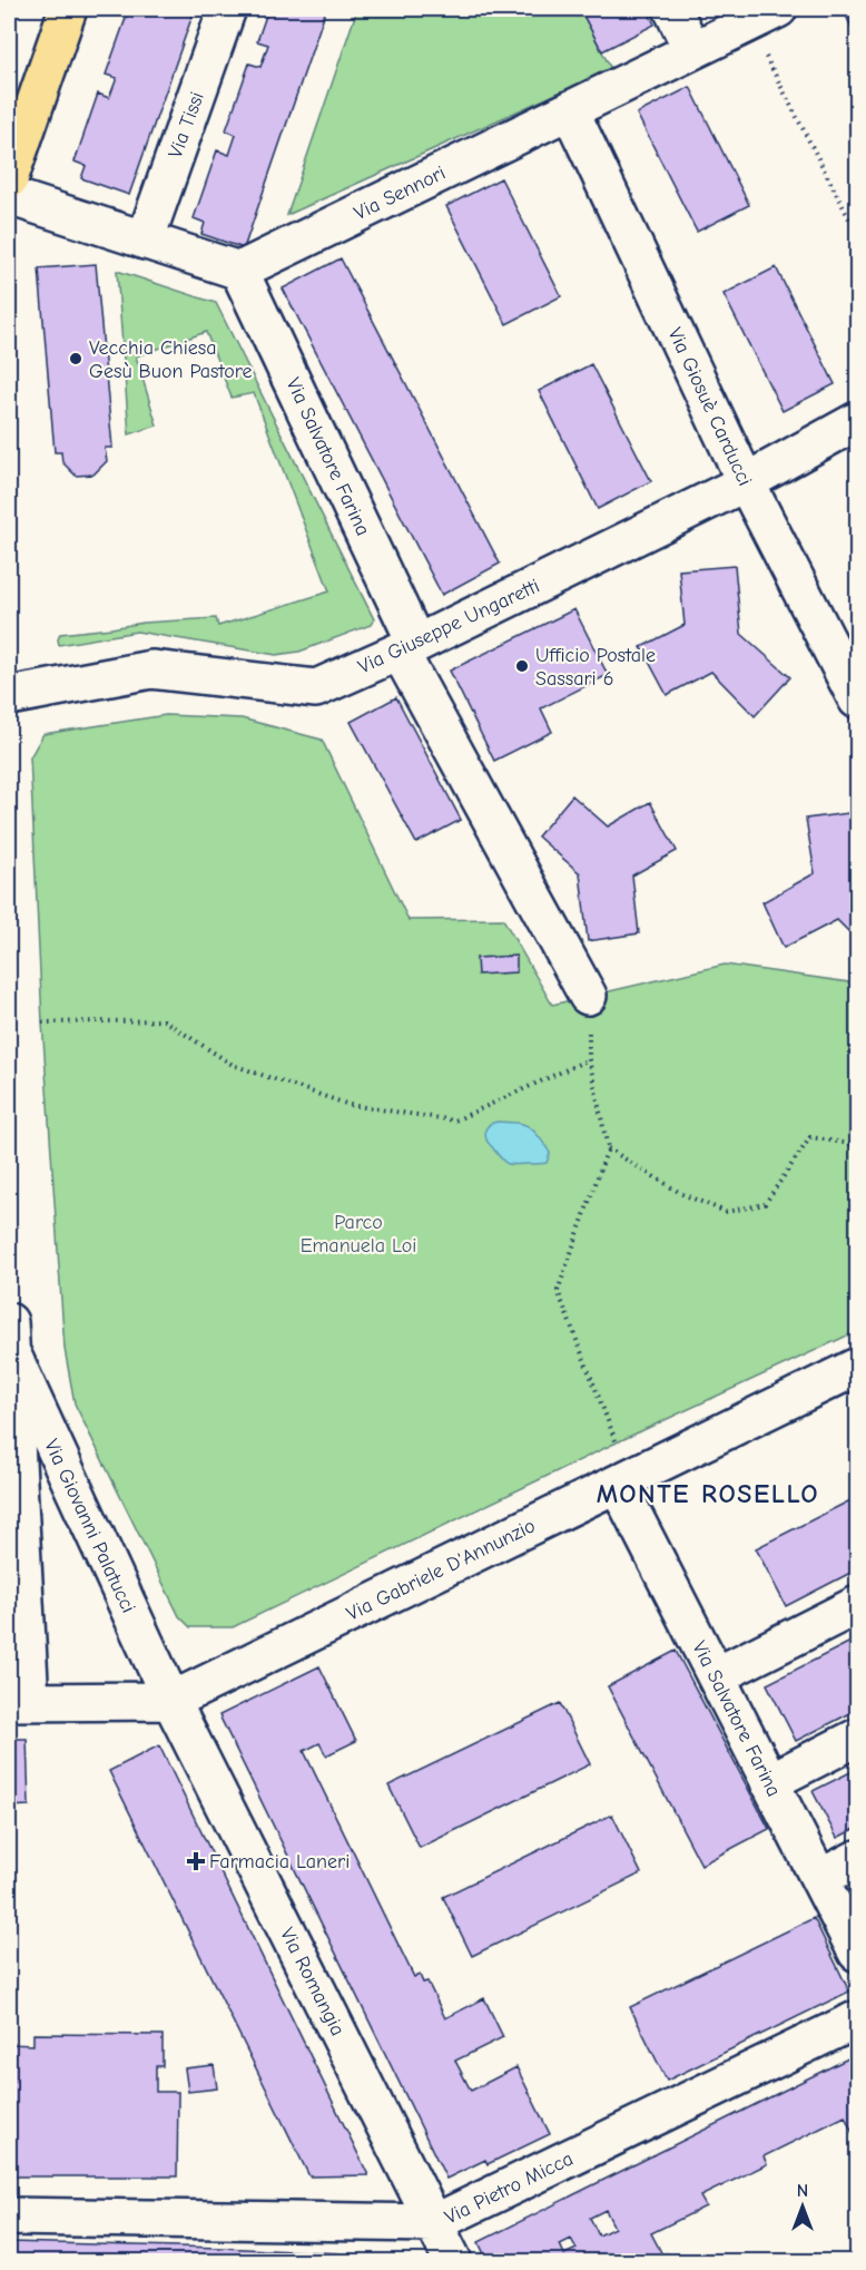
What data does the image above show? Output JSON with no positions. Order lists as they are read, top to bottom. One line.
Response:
{"streets":{"street":["Via Tissi","Via Sennori","Via Giosuè Carducci","Via Salvatore Farina","Via Giuseppe Ungaretti","Via Giovanni Palatucci","Via Gabriele D'Annunzio","Via Romangia","Via Pietro Micca"]},"crossings":[["Via Sennori","Via Giosuè Carducci"],["Via Sennori","Via Salvatore Farina"],["Via Giosuè Carducci","Via Giuseppe Ungaretti"],["Via Salvatore Farina","Via Giuseppe Ungaretti"],["Via Salvatore Farina","Via Gabriele D'Annunzio"],["Via Giovanni Palatucci","Via Gabriele D'Annunzio"],["Via Giovanni Palatucci","Via Romangia"],["Via Gabriele D'Annunzio","Via Romangia"],["Via Romangia","Via Pietro Micca"]],"districts":["MONTE ROSELLO"],"parks":["Parco Emanuela Loi"],"places":{"other":["Vecchia Chiesa Gesù Buon Pastore","Ufficio Postale Sassari 6"],"health":["Farmacia Laneri"]},"north":"top"}
